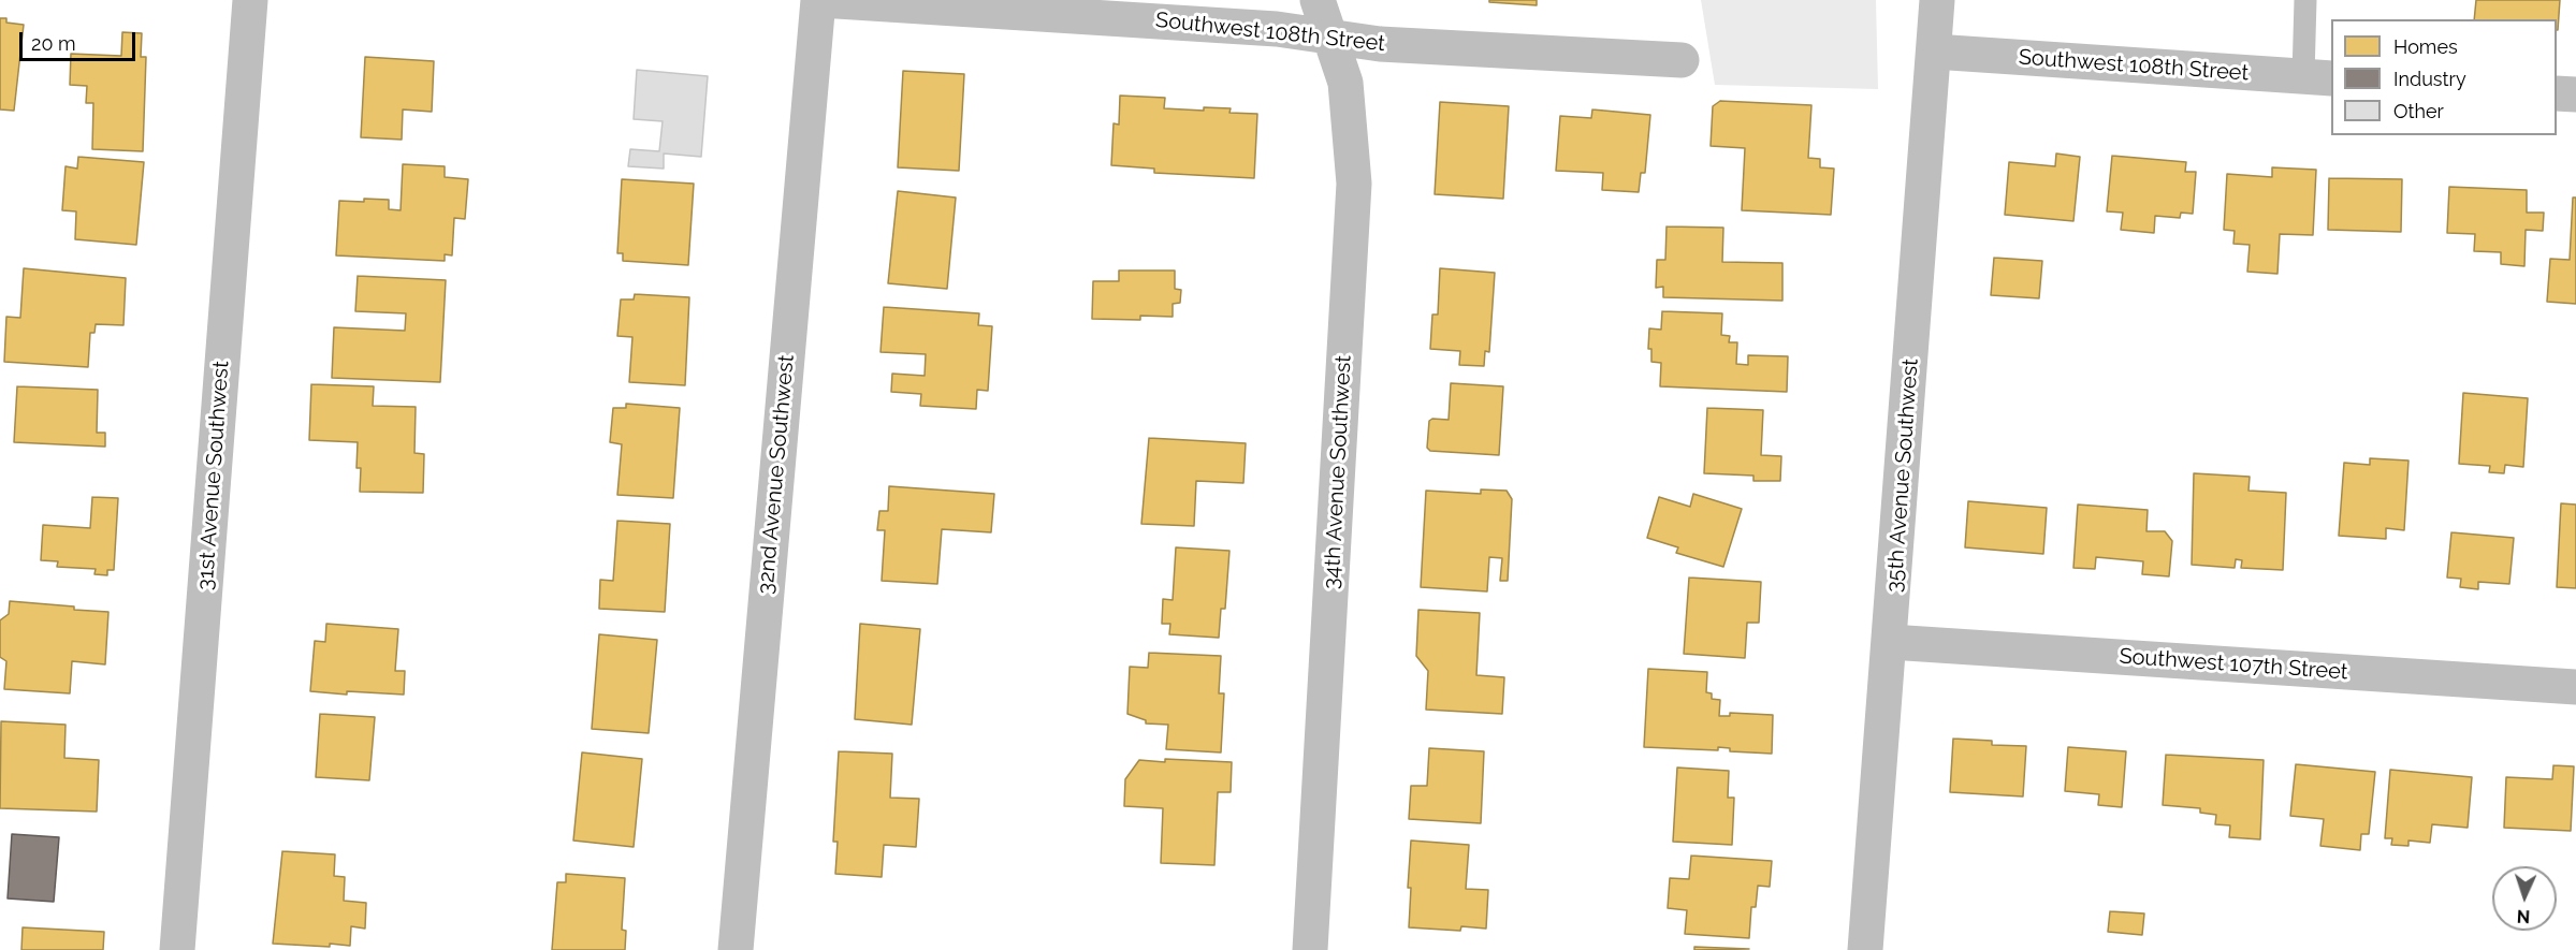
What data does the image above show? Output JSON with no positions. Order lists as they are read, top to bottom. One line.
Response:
{"streets":{"street":["Southwest 108th Street","34th Avenue Southwest","32nd Avenue Southwest","31st Avenue Southwest","35th Avenue Southwest","Southwest 107th Street"]},"crossings":[["Southwest 108th Street","34th Avenue Southwest"],["Southwest 108th Street","32nd Avenue Southwest"],["Southwest 108th Street","35th Avenue Southwest"],["35th Avenue Southwest","Southwest 107th Street"]],"legend":["Homes","Industry","Other"],"scale_bar":"20 m","north":"bottom"}
